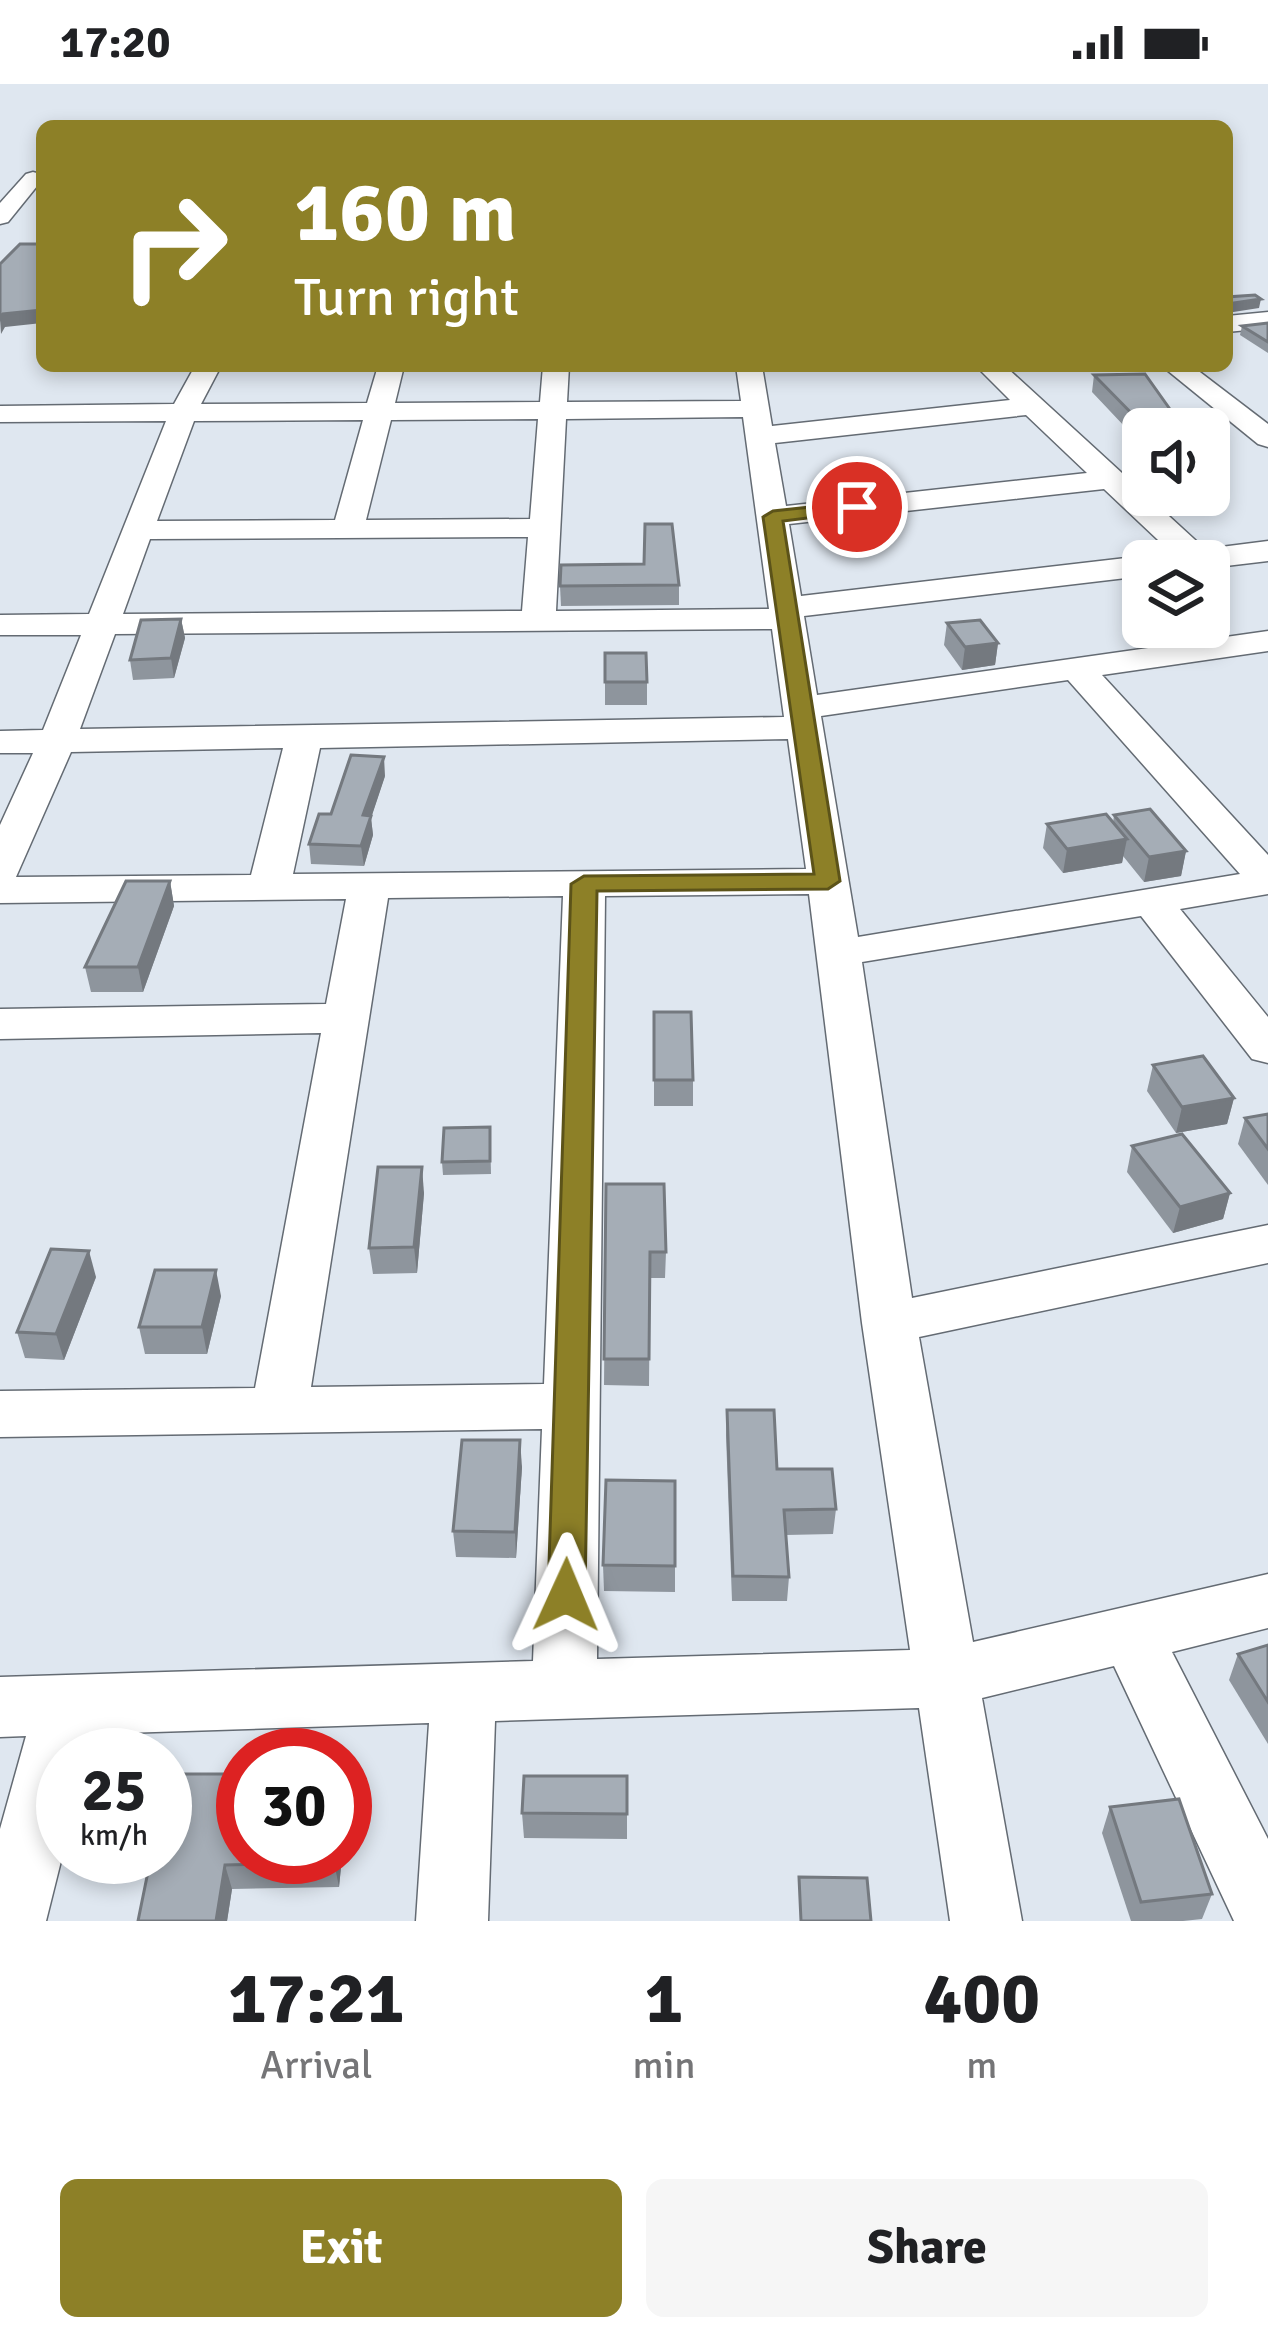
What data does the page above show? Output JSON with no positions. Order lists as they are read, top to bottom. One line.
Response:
{"page":{"status":"17:20","turn":["160 m","Turn right"],"speed":"25 km/h","limit":"30","eta":["17:21","Arrival","1","min","400","m"],"buttons":["Exit","Share"]}}
